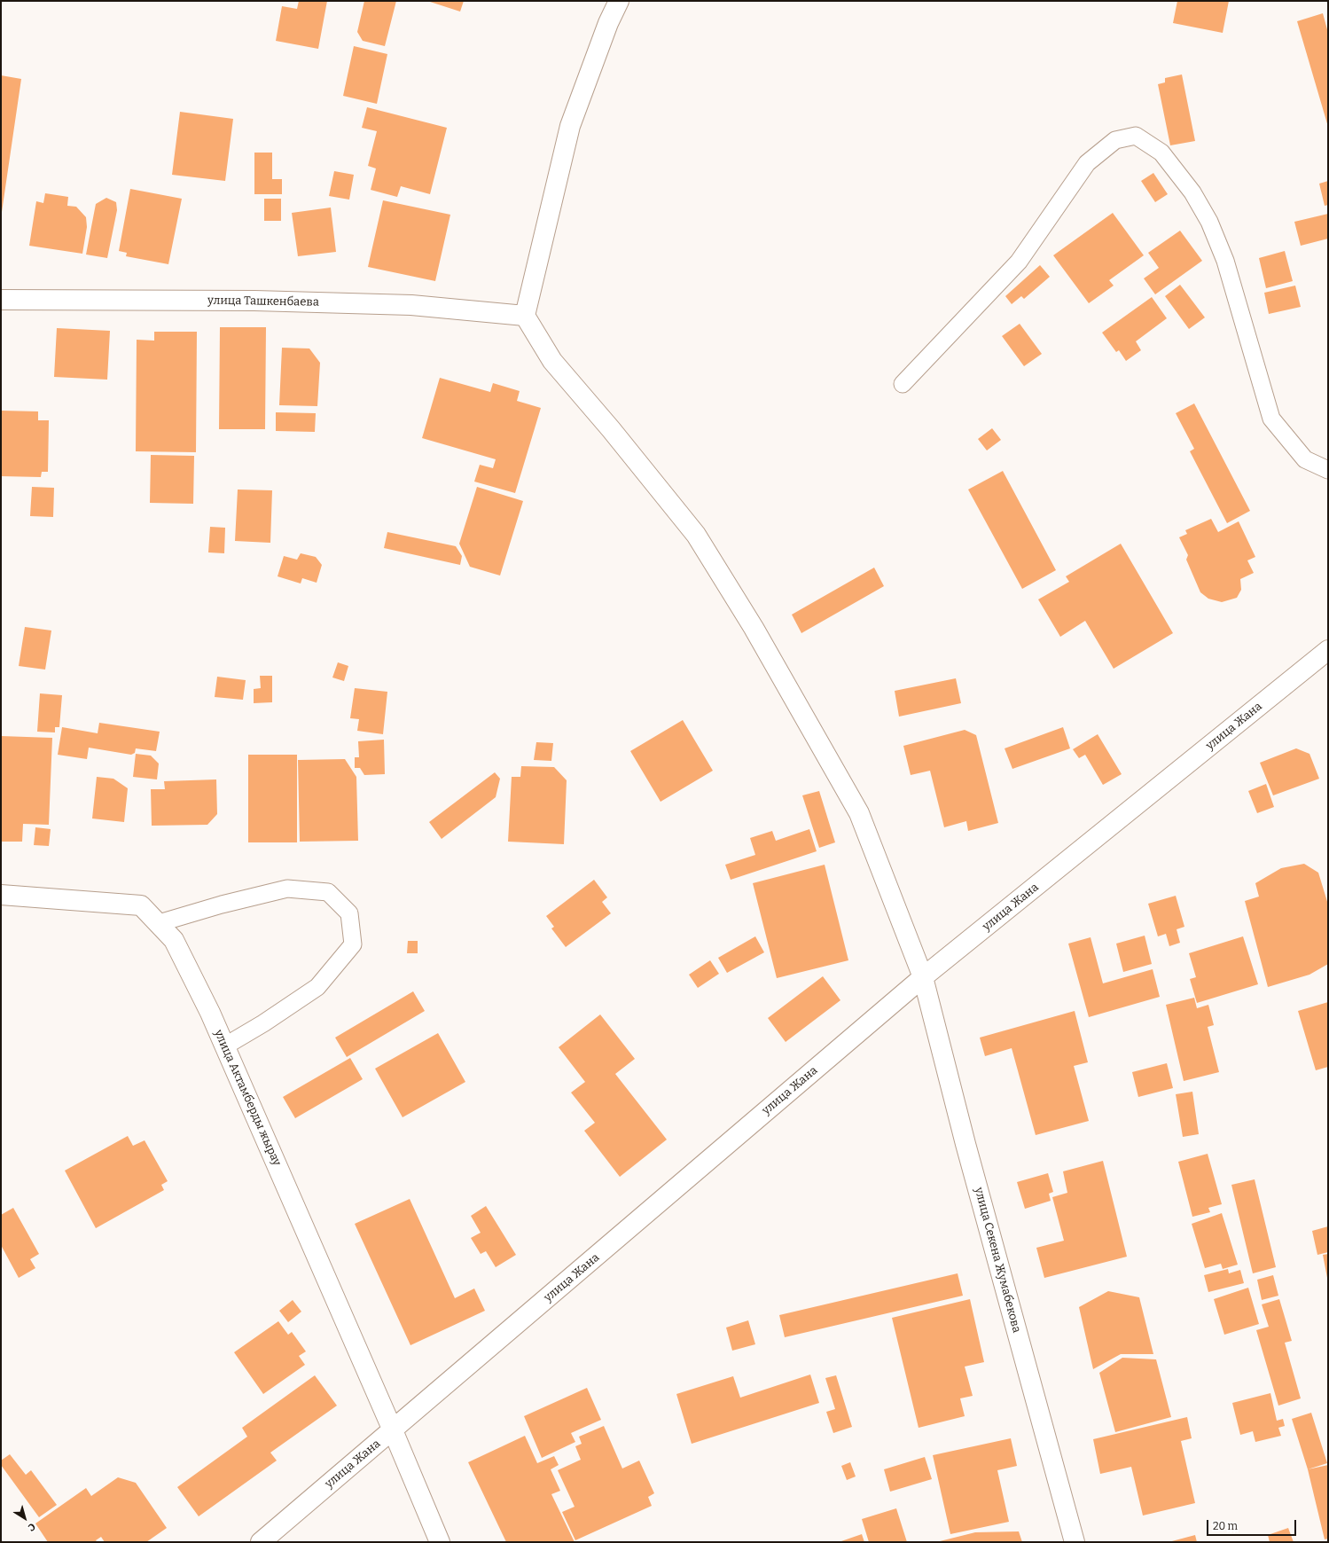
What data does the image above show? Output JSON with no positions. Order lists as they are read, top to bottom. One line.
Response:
{"streets":{"street":["улица Ташкенбаева","улица Жана","улица Актамберды жырау","улица Секена Жумабекова"]},"crossings":[["улица Ташкенбаева","улица Секена Жумабекова"],["улица Жана","улица Актамберды жырау"],["улица Жана","улица Секена Жумабекова"]],"scale_bar":"20 m","north":"bottom right"}
